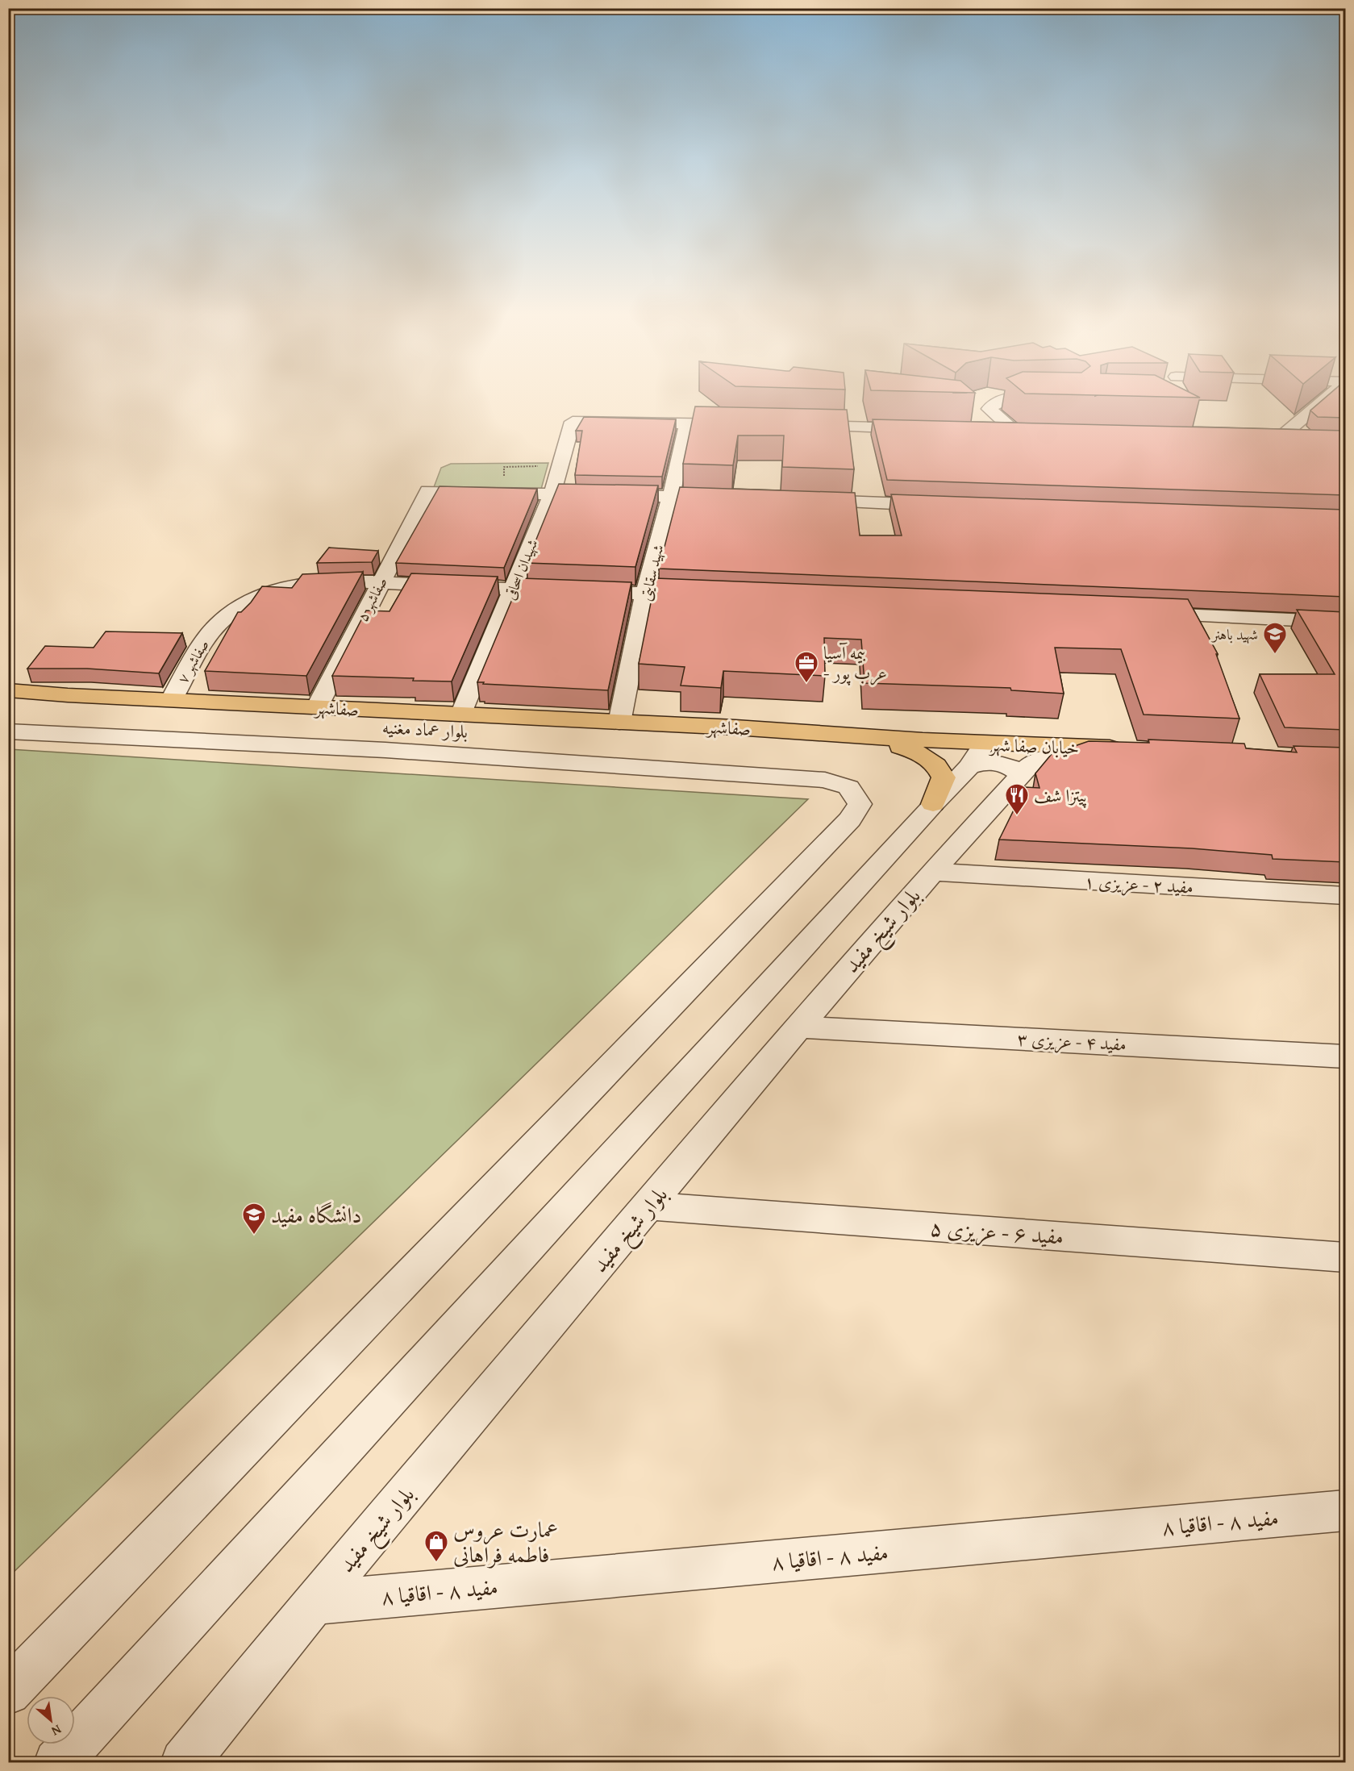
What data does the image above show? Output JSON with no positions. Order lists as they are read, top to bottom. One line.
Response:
{"streets":{"main road":["صفاشهر","بلوار عماد مغنیه","خیابان صفا شهر"],"street":["شهیدان اسحاقی","شهید سقایتی","صفاشهر ۵","صفاشهر ۷","مفید ۲ - عزیزی ۱","بلوار شیخ مفید","مفید ۴ - عزیزی ۳","مفید ۶ - عزیزی ۵","مفید ۸ - اقاقیا ۸"]},"crossings":[["شهیدان اسحاقی","شهید سقایتی"],["شهیدان اسحاقی","صفاشهر ۷"],["شهیدان اسحاقی","صفاشهر"],["شهید سقایتی","صفاشهر ۷"],["شهید سقایتی","صفاشهر"],["صفاشهر ۵","صفاشهر ۷"],["صفاشهر ۵","صفاشهر"],["صفاشهر ۷","صفاشهر"],["صفاشهر","بلوار عماد مغنیه"],["صفاشهر","خیابان صفا شهر"],["بلوار عماد مغنیه","خیابان صفا شهر"],["خیابان صفا شهر","بلوار شیخ مفید"],["مفید ۲ - عزیزی ۱","بلوار شیخ مفید"],["بلوار شیخ مفید","مفید ۴ - عزیزی ۳"],["بلوار شیخ مفید","مفید ۶ - عزیزی ۵"],["بلوار شیخ مفید","مفید ۸ - اقاقیا ۸"]],"places":{"school or university":["شهید باهنر","دانشگاه مفید"],"office":["بیمه آسیا - عرب پور"],"restaurant":["پیتزا شف"],"shop":["عمارت عروس فاطمه فراهانی"]},"north":"bottom right"}
